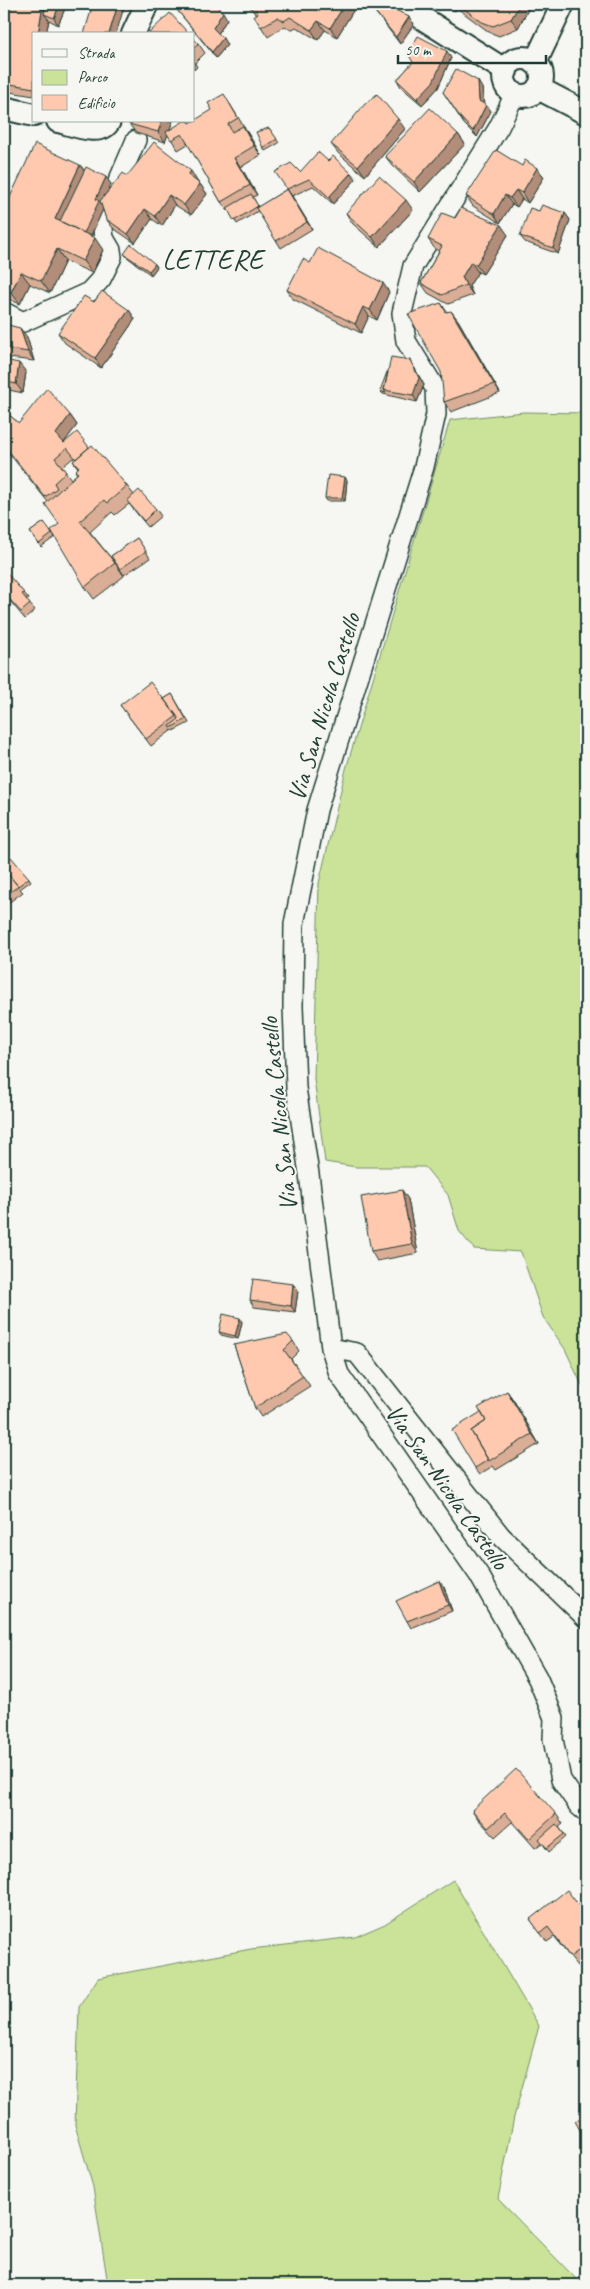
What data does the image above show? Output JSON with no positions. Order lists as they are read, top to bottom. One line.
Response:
{"streets":{"street":["Via San Nicola Castello"]},"districts":["LETTERE"],"legend":["Strada","Parco","Edificio"],"scale_bar":"50 m"}
